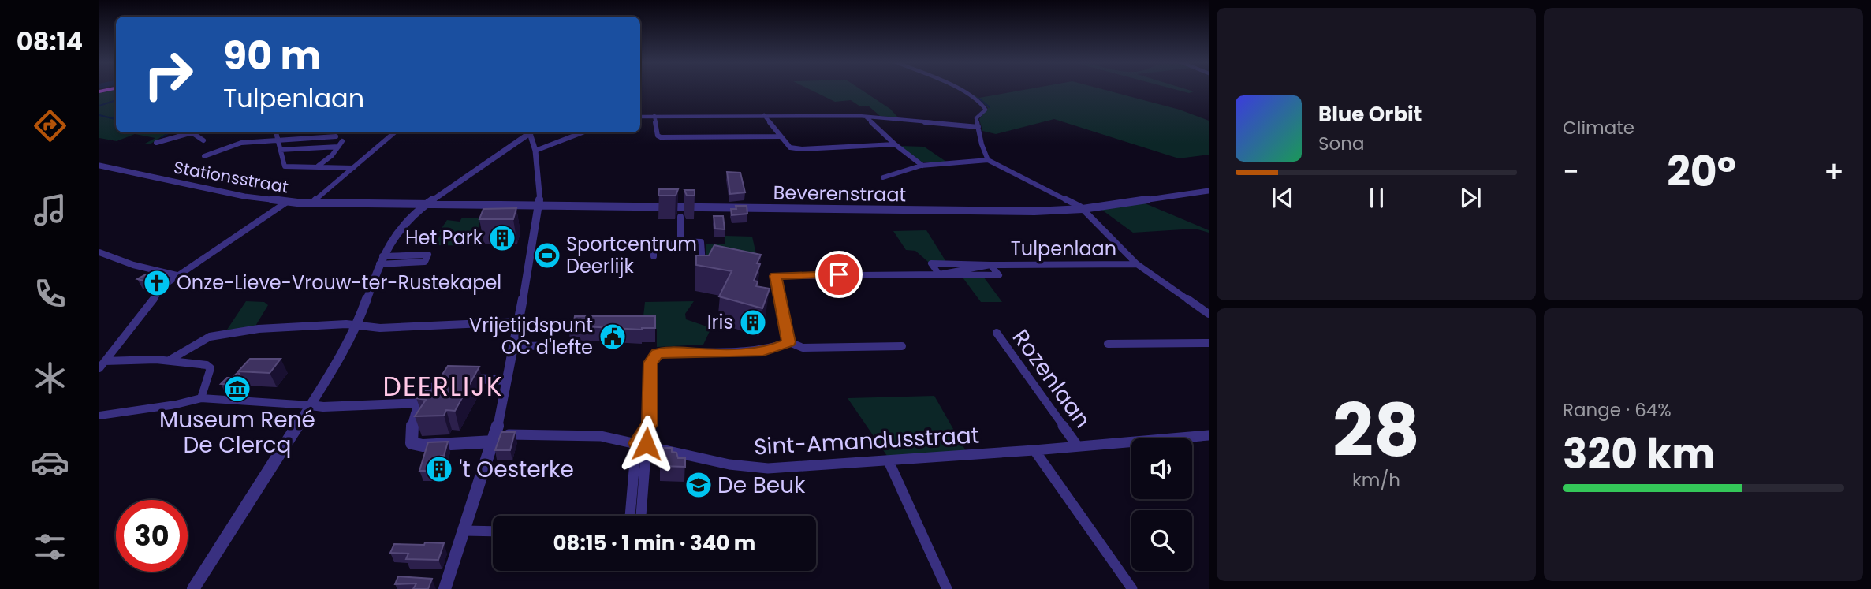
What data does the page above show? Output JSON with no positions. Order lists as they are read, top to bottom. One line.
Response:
{"streets":{"street":["Stationsstraat","Beverenstraat","Tulpenlaan","Rozenlaan","Sint-Amandusstraat"]},"crossings":[["Stationsstraat","Beverenstraat"],["Rozenlaan","Sint-Amandusstraat"]],"districts":["DEERLIJK"],"places":{"building":["Het Park","Iris","'t Oesterke"],"sports":["Sportcentrum Deerlijk"],"church":["Onze-Lieve-Vrouw-ter-Rustekapel"],"public building":["Vrijetijdspunt OC d'Iefte"],"museum":["Museum René De Clercq"],"school or university":["De Beuk"]},"page":{"tabs":"08:14","tile":["Climate",["28","km/h"],["Range · 64%","320 km"]],"turn":["90 m","Tulpenlaan"],"song":["Blue Orbit","Sona"],"heat":["−","20°","+"],"limit":"30","trip":"08:15 · 1 min · 340 m"}}
